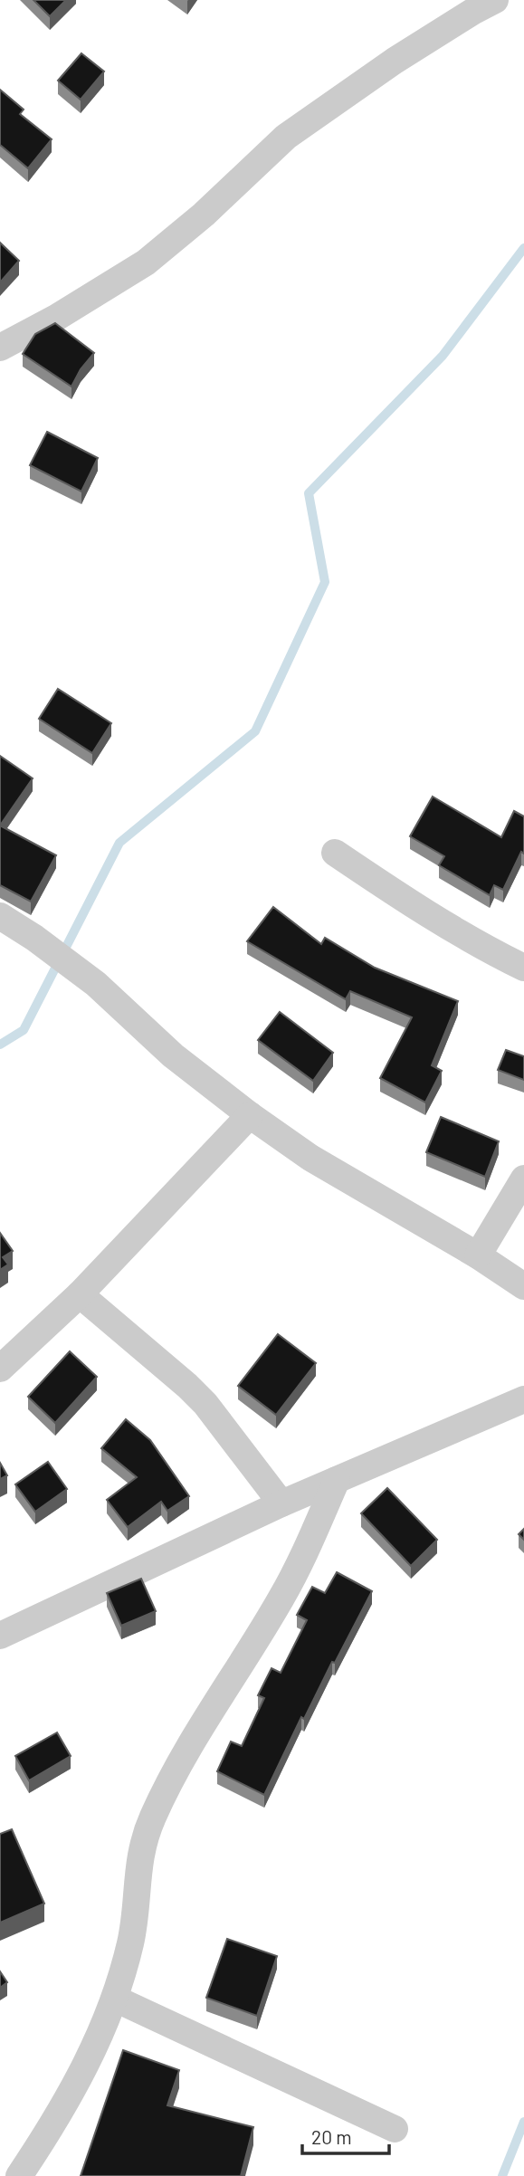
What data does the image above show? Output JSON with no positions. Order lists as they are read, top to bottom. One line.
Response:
{"scale_bar":"20 m"}
